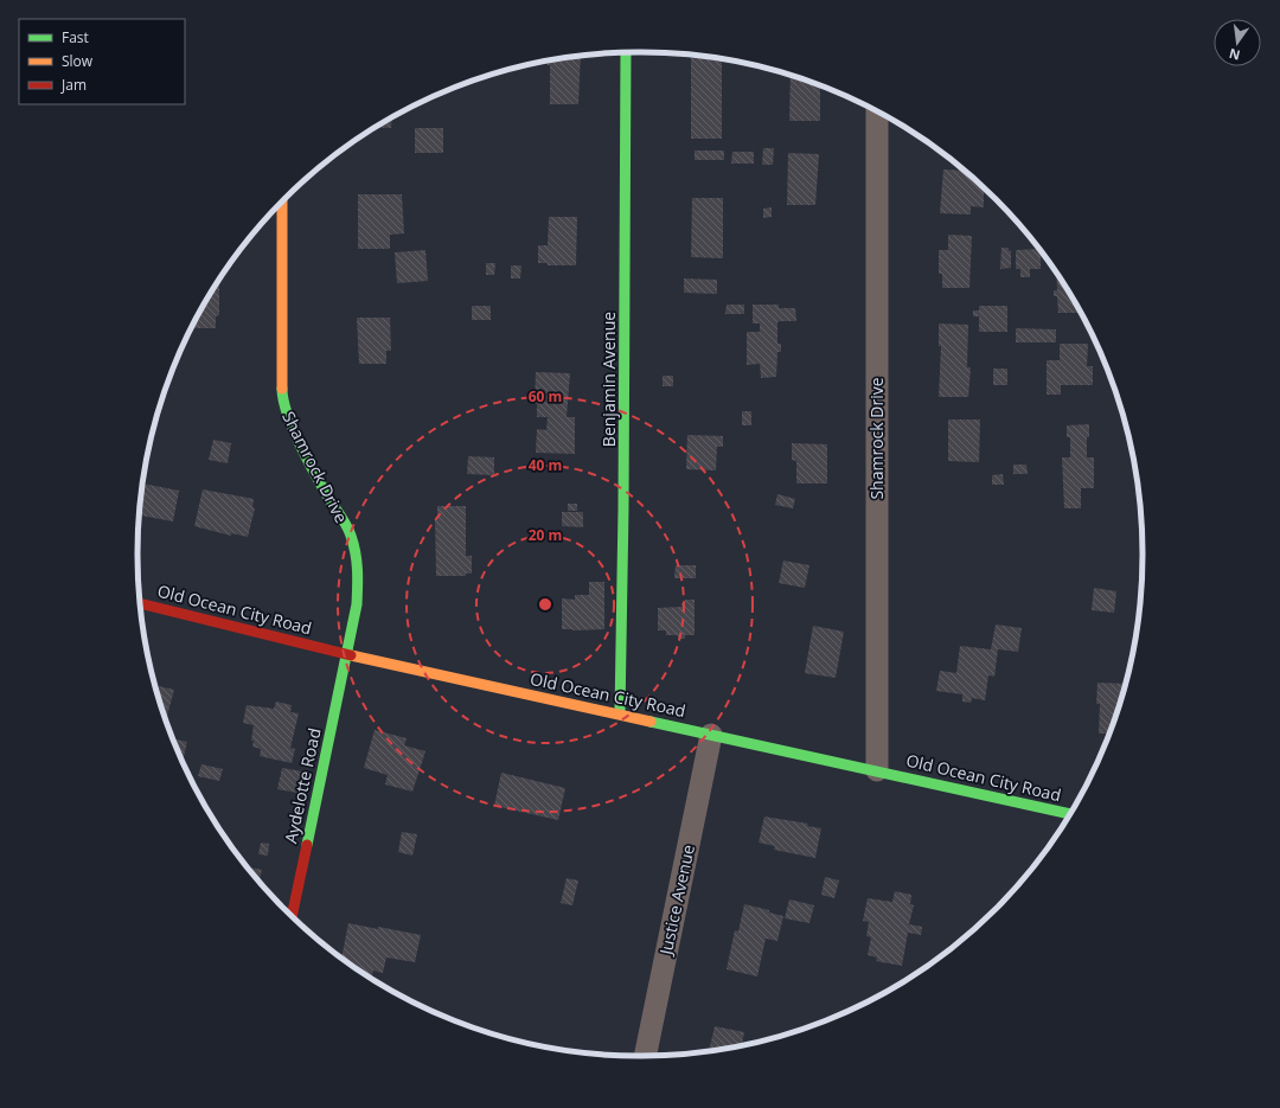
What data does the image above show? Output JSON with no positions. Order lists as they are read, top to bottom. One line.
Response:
{"streets":{"street":["Benjamin Avenue","Shamrock Drive","Old Ocean City Road","Aydelotte Road","Justice Avenue"]},"crossings":[["Benjamin Avenue","Old Ocean City Road"],["Shamrock Drive","Old Ocean City Road"],["Shamrock Drive","Aydelotte Road"],["Old Ocean City Road","Aydelotte Road"],["Old Ocean City Road","Justice Avenue"]],"legend":["Fast","Slow","Jam"],"north":"bottom","rings":["60 m","40 m","20 m"]}
